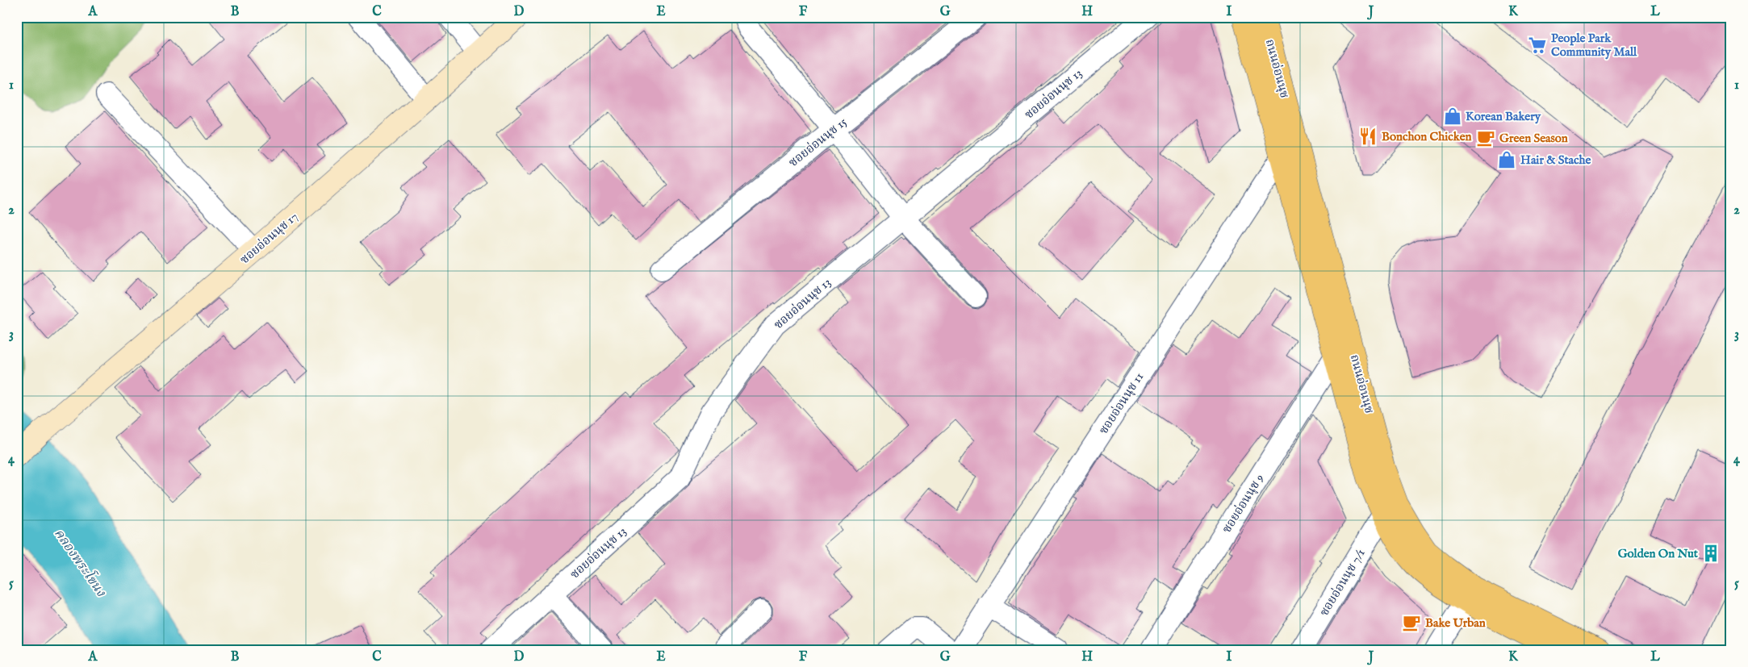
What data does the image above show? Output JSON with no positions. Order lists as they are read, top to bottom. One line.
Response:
{"streets":{"main road":["ถนนอ่อนนุช"],"street":["ซอยอ่อนนุช 13","ซอยอ่อนนุช 15","ซอยอ่อนนุช 17","ซอยอ่อนนุช 11","ซอยอ่อนนุช 9","ซอยอ่อนนุช 7/1"]},"crossings":[["ถนนอ่อนนุช","ซอยอ่อนนุช 11"],["ถนนอ่อนนุช","ซอยอ่อนนุช 9"],["ถนนอ่อนนุช","ซอยอ่อนนุช 7/1"]],"water":["คลองพระโขนง"],"places":{"supermarket":["People Park Community Mall"],"shop":["Korean Bakery","Hair & Stache"],"restaurant":["Bonchon Chicken"],"cafe":["Green Season","Bake Urban"],"building":["Golden On Nut"]},"grid":{"columns":["A","B","C","D","E","F","G","H","I","J","K","L"],"rows":["1","2","3","4","5"]}}
